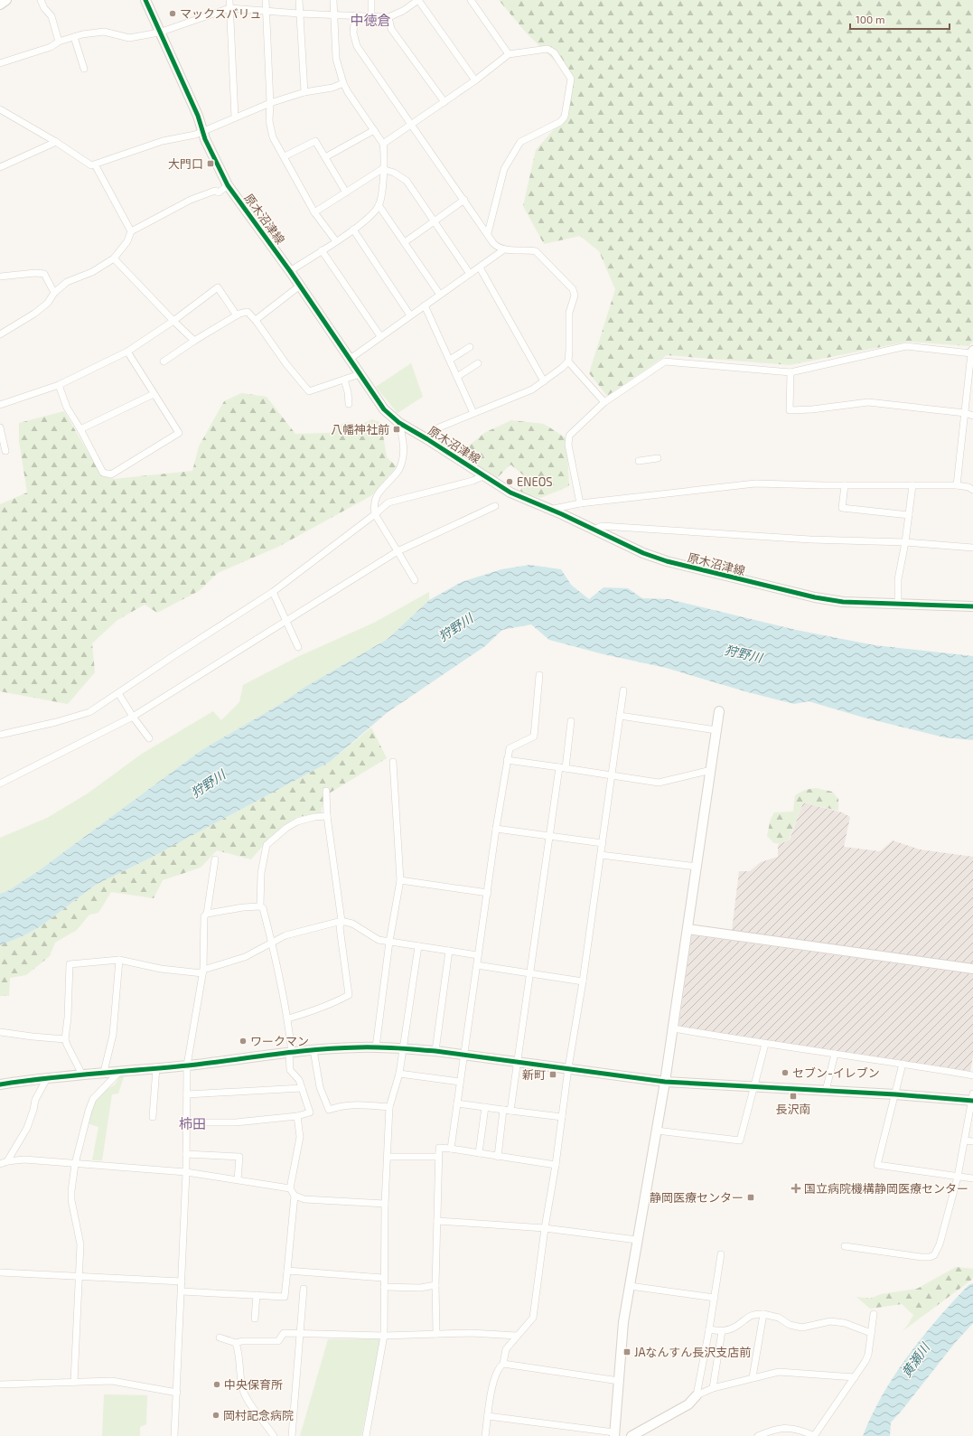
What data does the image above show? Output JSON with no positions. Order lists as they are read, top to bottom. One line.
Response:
{"streets":{"street":["原木沼津線"]},"districts":["中徳倉","柿田"],"water":["狩野川","黄瀬川"],"places":{"other":["マックスバリュ","ENEOS","ワークマン","セブン-イレブン","中央保育所","岡村記念病院"],"transit":["大門口","八幡神社前","新町","長沢南","静岡医療センター","JAなんすん長沢支店前"],"health":["国立病院機構静岡医療センター"]},"scale_bar":"100 m"}
